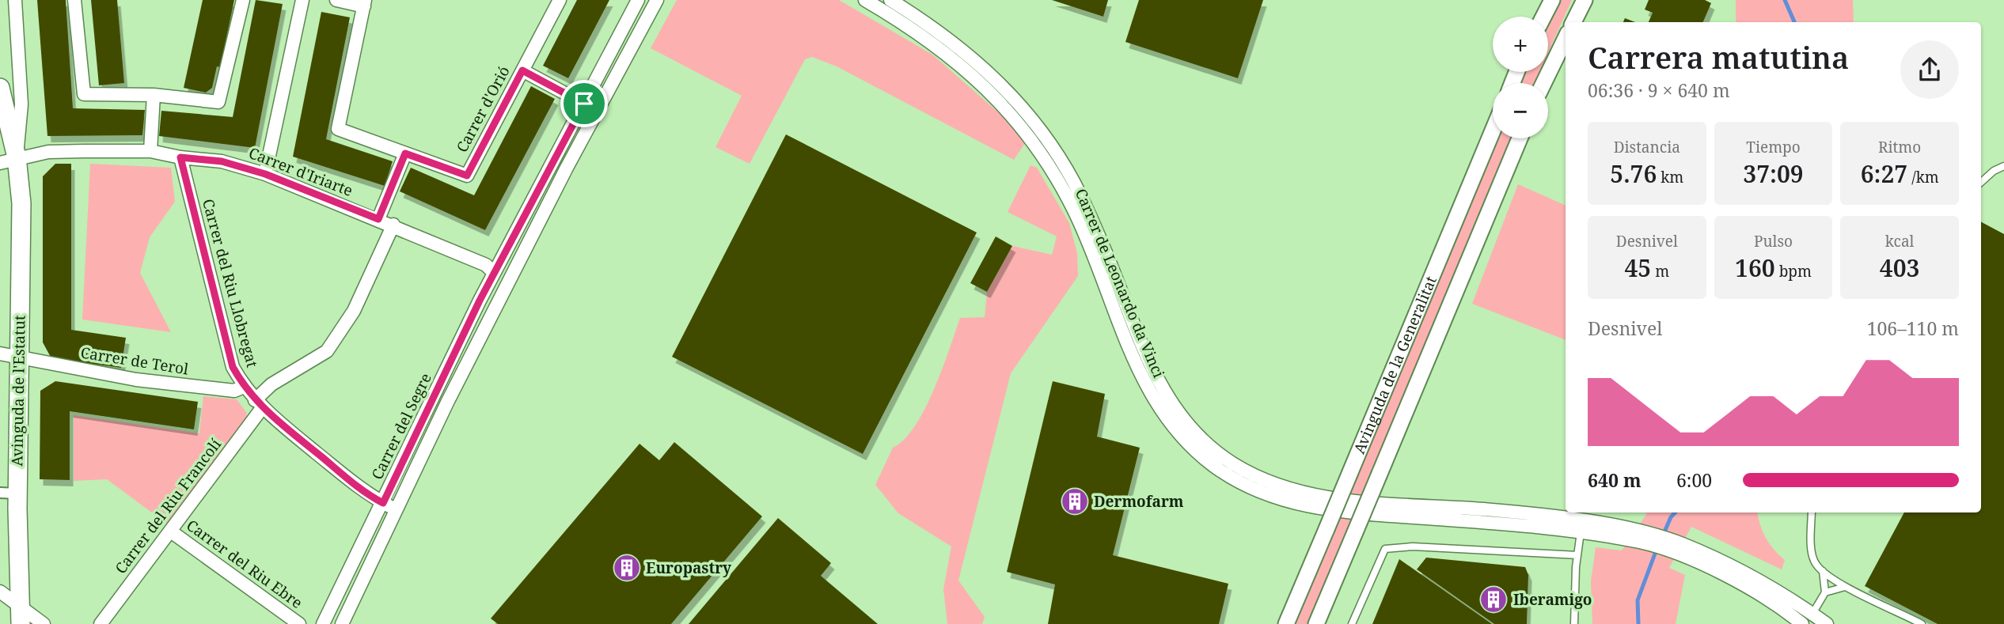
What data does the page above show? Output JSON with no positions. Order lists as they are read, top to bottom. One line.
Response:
{"streets":{"main road":["Avinguda de l'Estatut"],"street":["Carrer d'Orió","Carrer d'Iriarte","Carrer del Riu Llobregat","Carrer de Leonardo da Vinci","Carrer de Terol","Avinguda de la Generalitat","Carrer del Segre","Carrer del Riu Francolí","Carrer del Riu Ebre"]},"crossings":[["Carrer d'Iriarte","Carrer del Riu Llobregat"],["Carrer d'Iriarte","Avinguda de l'Estatut"],["Carrer d'Iriarte","Carrer del Segre"],["Carrer d'Iriarte","Carrer del Riu Francolí"],["Carrer del Riu Llobregat","Carrer de Terol"],["Carrer del Riu Llobregat","Carrer del Segre"],["Carrer del Riu Llobregat","Carrer del Riu Francolí"],["Carrer de Terol","Avinguda de l'Estatut"],["Carrer del Riu Francolí","Carrer del Riu Ebre"]],"places":{"building":["Dermofarm","Europastry","Iberamigo"]},"page":{"map_buttons":["+","−"],"heading":["Carrera matutina","06:36 · 9 × 640 m"],"stats":[["Distancia","5.76 km"],["Tiempo","37:09"],["Ritmo","6:27 /km"],["Desnivel","45 m"],["Pulso","160 bpm"],["kcal","403"]],"chart":["Desnivel","106–110 m"],"list":[{"name":"640 m","note":"6:00"}]}}
